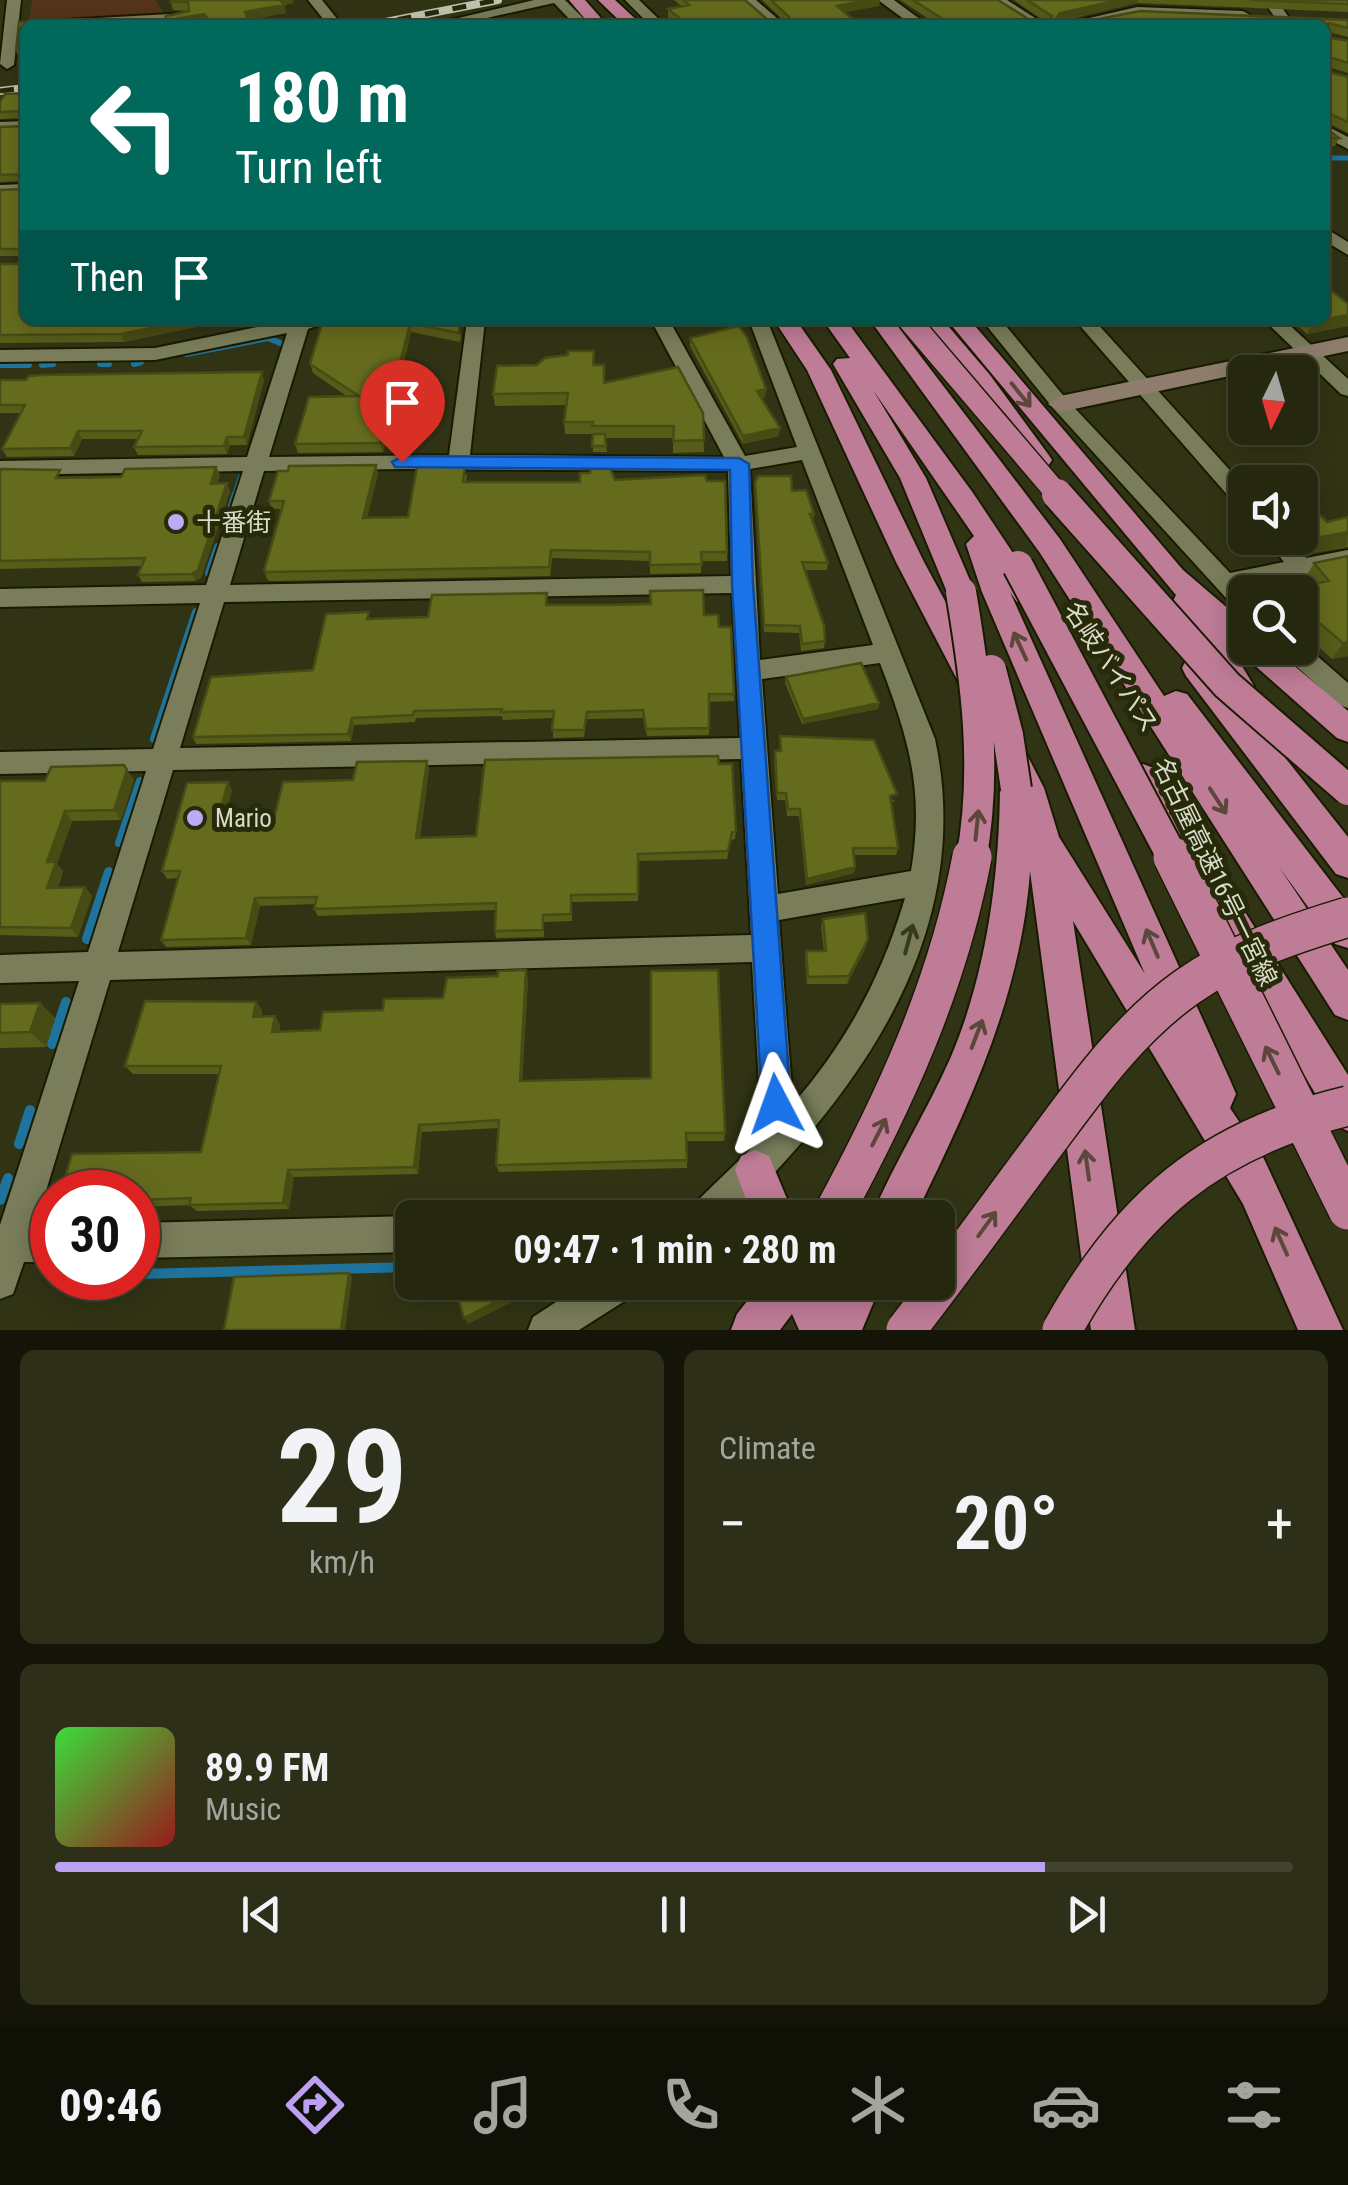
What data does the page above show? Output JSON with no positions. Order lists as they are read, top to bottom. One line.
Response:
{"streets":{"highway":["名岐バイパス","名古屋高速16号一宮線"]},"places":["十番街","Mario"],"north":"bottom","page":{"turn":["180 m","Turn left"],"then":"Then","limit":"30","trip":"09:47 · 1 min · 280 m","tile":[["29","km/h"],"Climate"],"heat":["−","20°","+"],"song":["89.9 FM","Music"],"tabs":"09:46"}}
